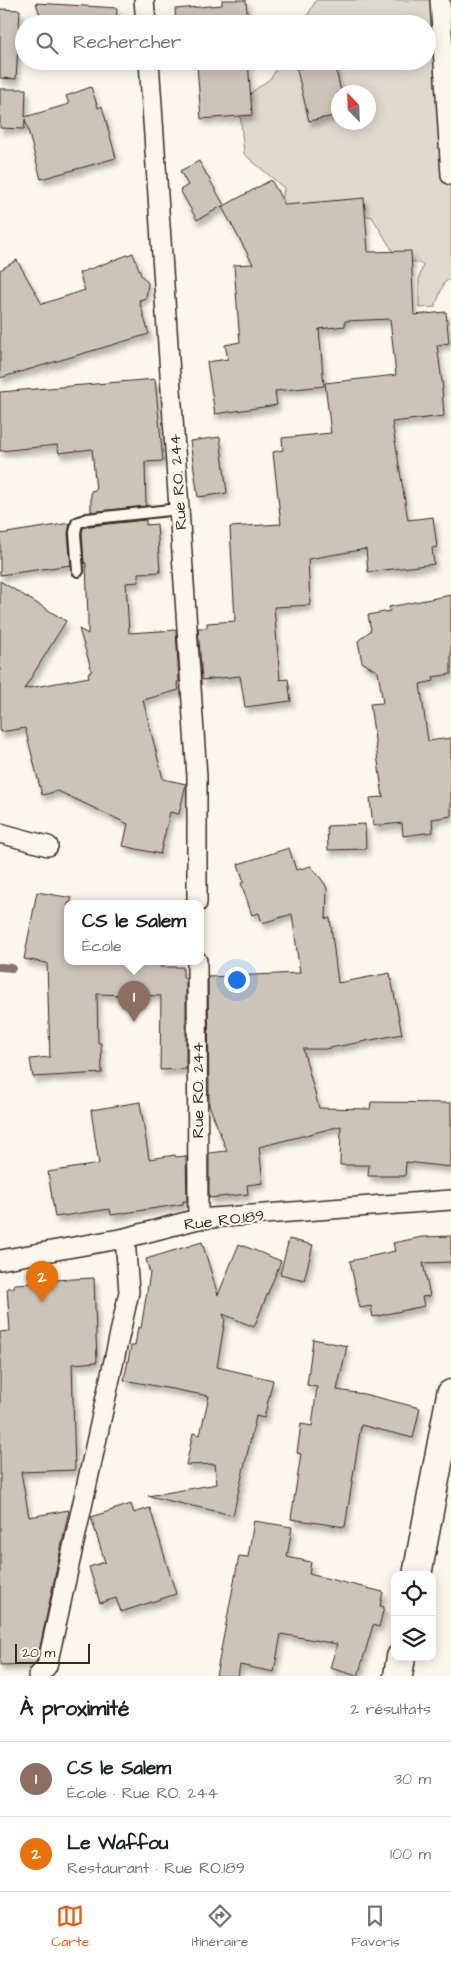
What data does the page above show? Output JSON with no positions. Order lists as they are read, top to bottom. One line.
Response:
{"streets":{"street":["Rue RO. 244","Rue RO.189"]},"crossings":[["Rue RO. 244","Rue RO.189"]],"scale_bar":"20 m","north":"top left","page":{"search":"Rechercher","popup":["CS le Salem","École"],"pins":["1","2"],"scale":"20 m","heading":["À proximité","2 résultats"],"list":[{"mark":"1","name":"CS le Salem","note":"École · Rue RO. 244","value":"30 m"},{"mark":"2","name":"Le Waffou","note":"Restaurant · Rue RO.189","value":"100 m"}],"nav":["Carte","Itinéraire","Favoris"]}}
